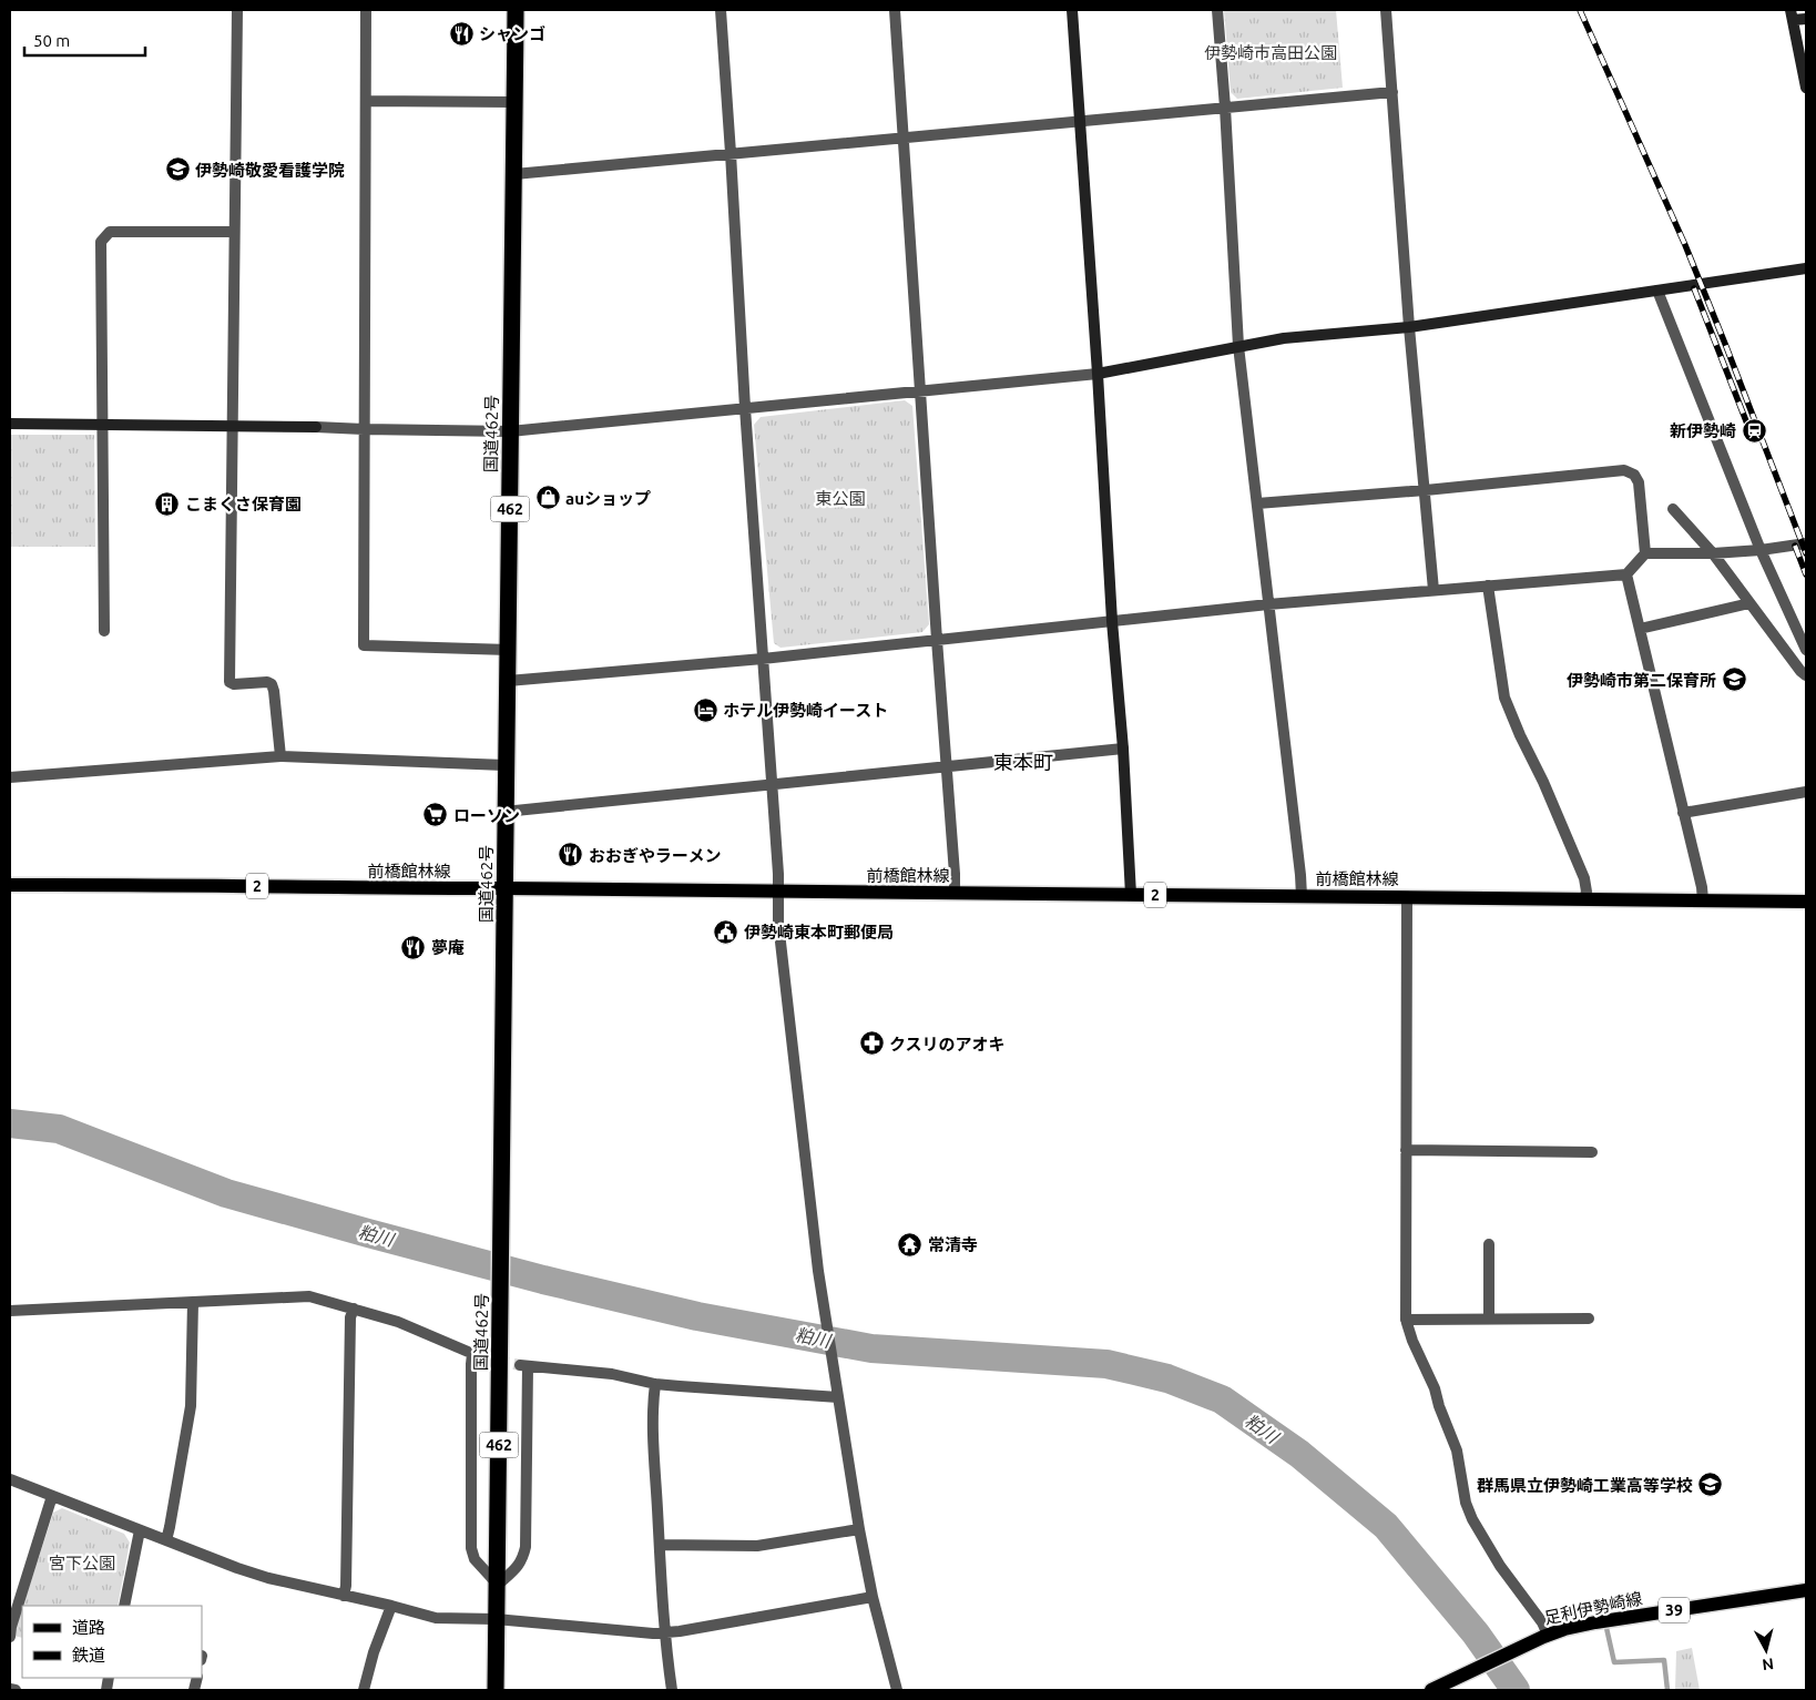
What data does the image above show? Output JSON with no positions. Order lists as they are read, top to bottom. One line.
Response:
{"streets":{"highway":["国道462号","462"],"main road":["前橋館林線","2","足利伊勢崎線","39"]},"crossings":[["国道462号","前橋館林線"]],"districts":["東本町"],"water":["粕川"],"parks":["伊勢崎市高田公園","東公園","宮下公園"],"places":{"restaurant":["シャンゴ","おおぎやラーメン","夢庵"],"school or university":["伊勢崎敬愛看護学院","伊勢崎市第二保育所","群馬県立伊勢崎工業高等学校"],"station":["新伊勢崎"],"shop":["auショップ"],"building":["こまくさ保育園"],"hotel":["ホテル伊勢崎イースト"],"supermarket":["ローソン"],"public building":["伊勢崎東本町郵便局"],"pharmacy":["クスリのアオキ"],"temple":["常清寺"]},"legend":["道路","鉄道"],"scale_bar":"50 m","north":"bottom"}
